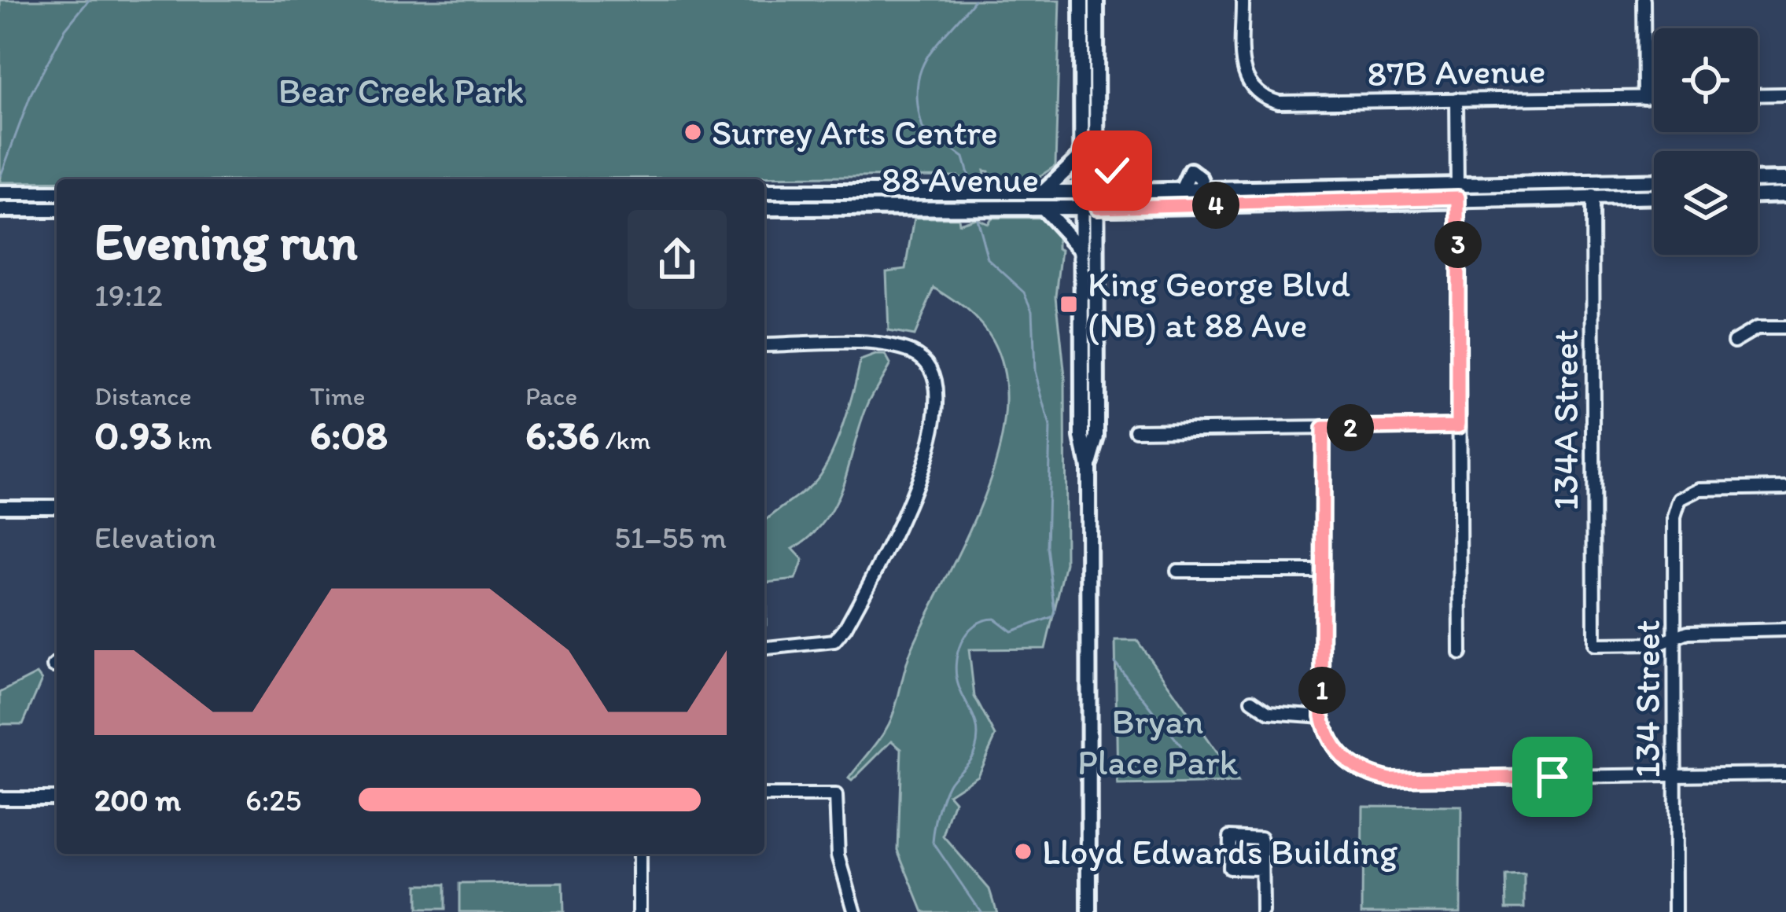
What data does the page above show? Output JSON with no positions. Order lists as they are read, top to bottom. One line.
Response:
{"streets":{"main road":["88 Avenue"],"street":["87B Avenue","134A Street","134 Street"]},"crossings":[["88 Avenue","134A Street"],["134A Street","134 Street"]],"parks":["Bear Creek Park","Bryan Place Park"],"places":{"other":["Surrey Arts Centre","Lloyd Edwards Building"],"transit":["King George Blvd (NB) at 88 Ave"]},"page":{"heading":["Evening run","19:12"],"pins":["4","3","2","1"],"stats":[["Distance","0.93 km"],["Time","6:08"],["Pace","6:36 /km"]],"chart":["Elevation","51–55 m"],"list":[{"name":"200 m","note":"6:25"}]}}
